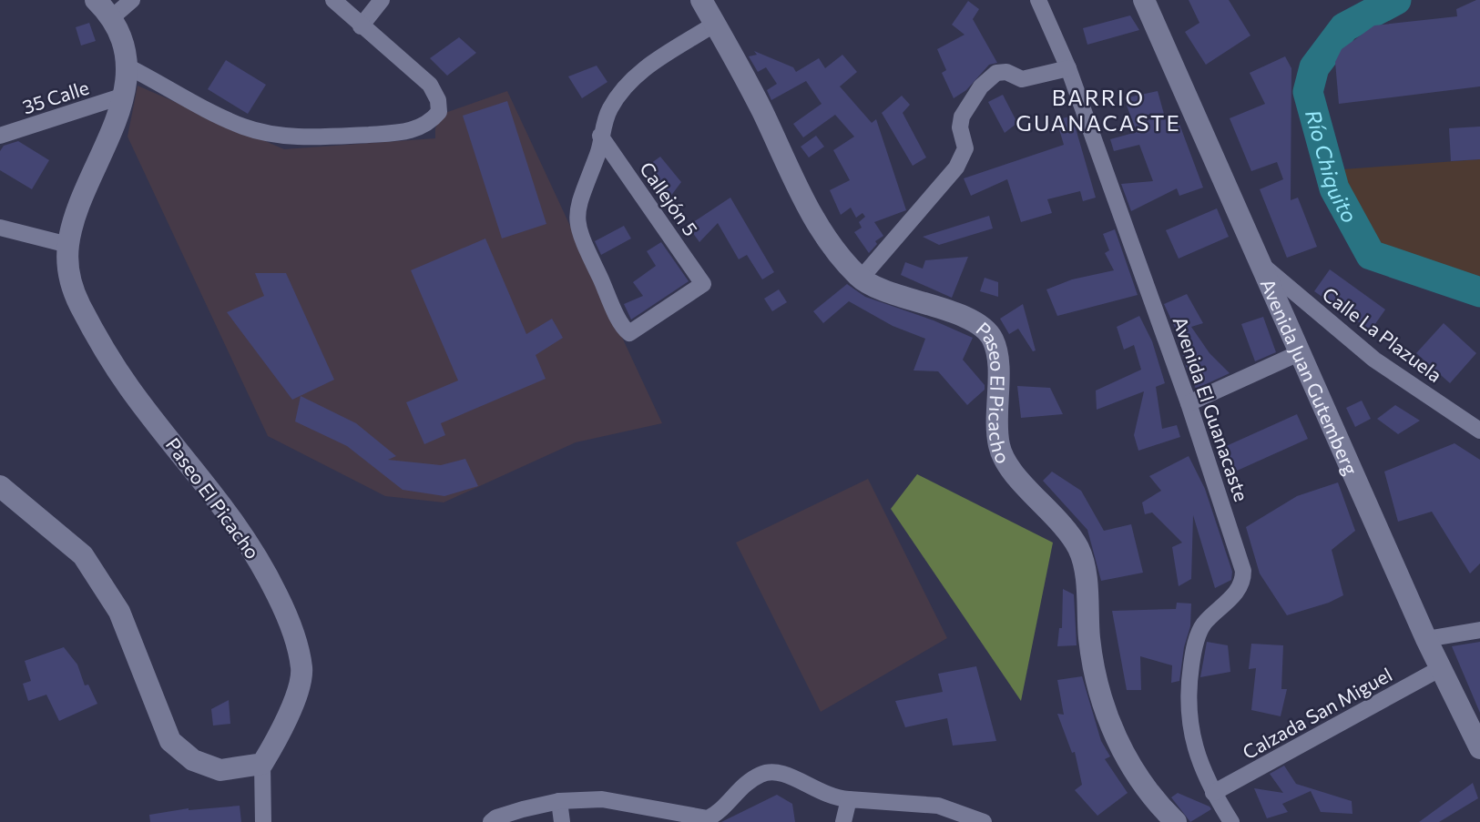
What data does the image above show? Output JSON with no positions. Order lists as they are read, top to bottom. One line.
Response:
{"streets":{"street":["35 Calle","Callejón 5","Calle La Plazuela","Avenida Juan Gutemberg","Paseo El Picacho","Avenida El Guanacaste","Calzada San Miguel"]},"crossings":[["35 Calle","Paseo El Picacho"],["Calle La Plazuela","Avenida Juan Gutemberg"],["Avenida Juan Gutemberg","Calzada San Miguel"],["Avenida El Guanacaste","Calzada San Miguel"]],"districts":["BARRIO GUANACASTE"],"water":["Río Chiquito"]}
